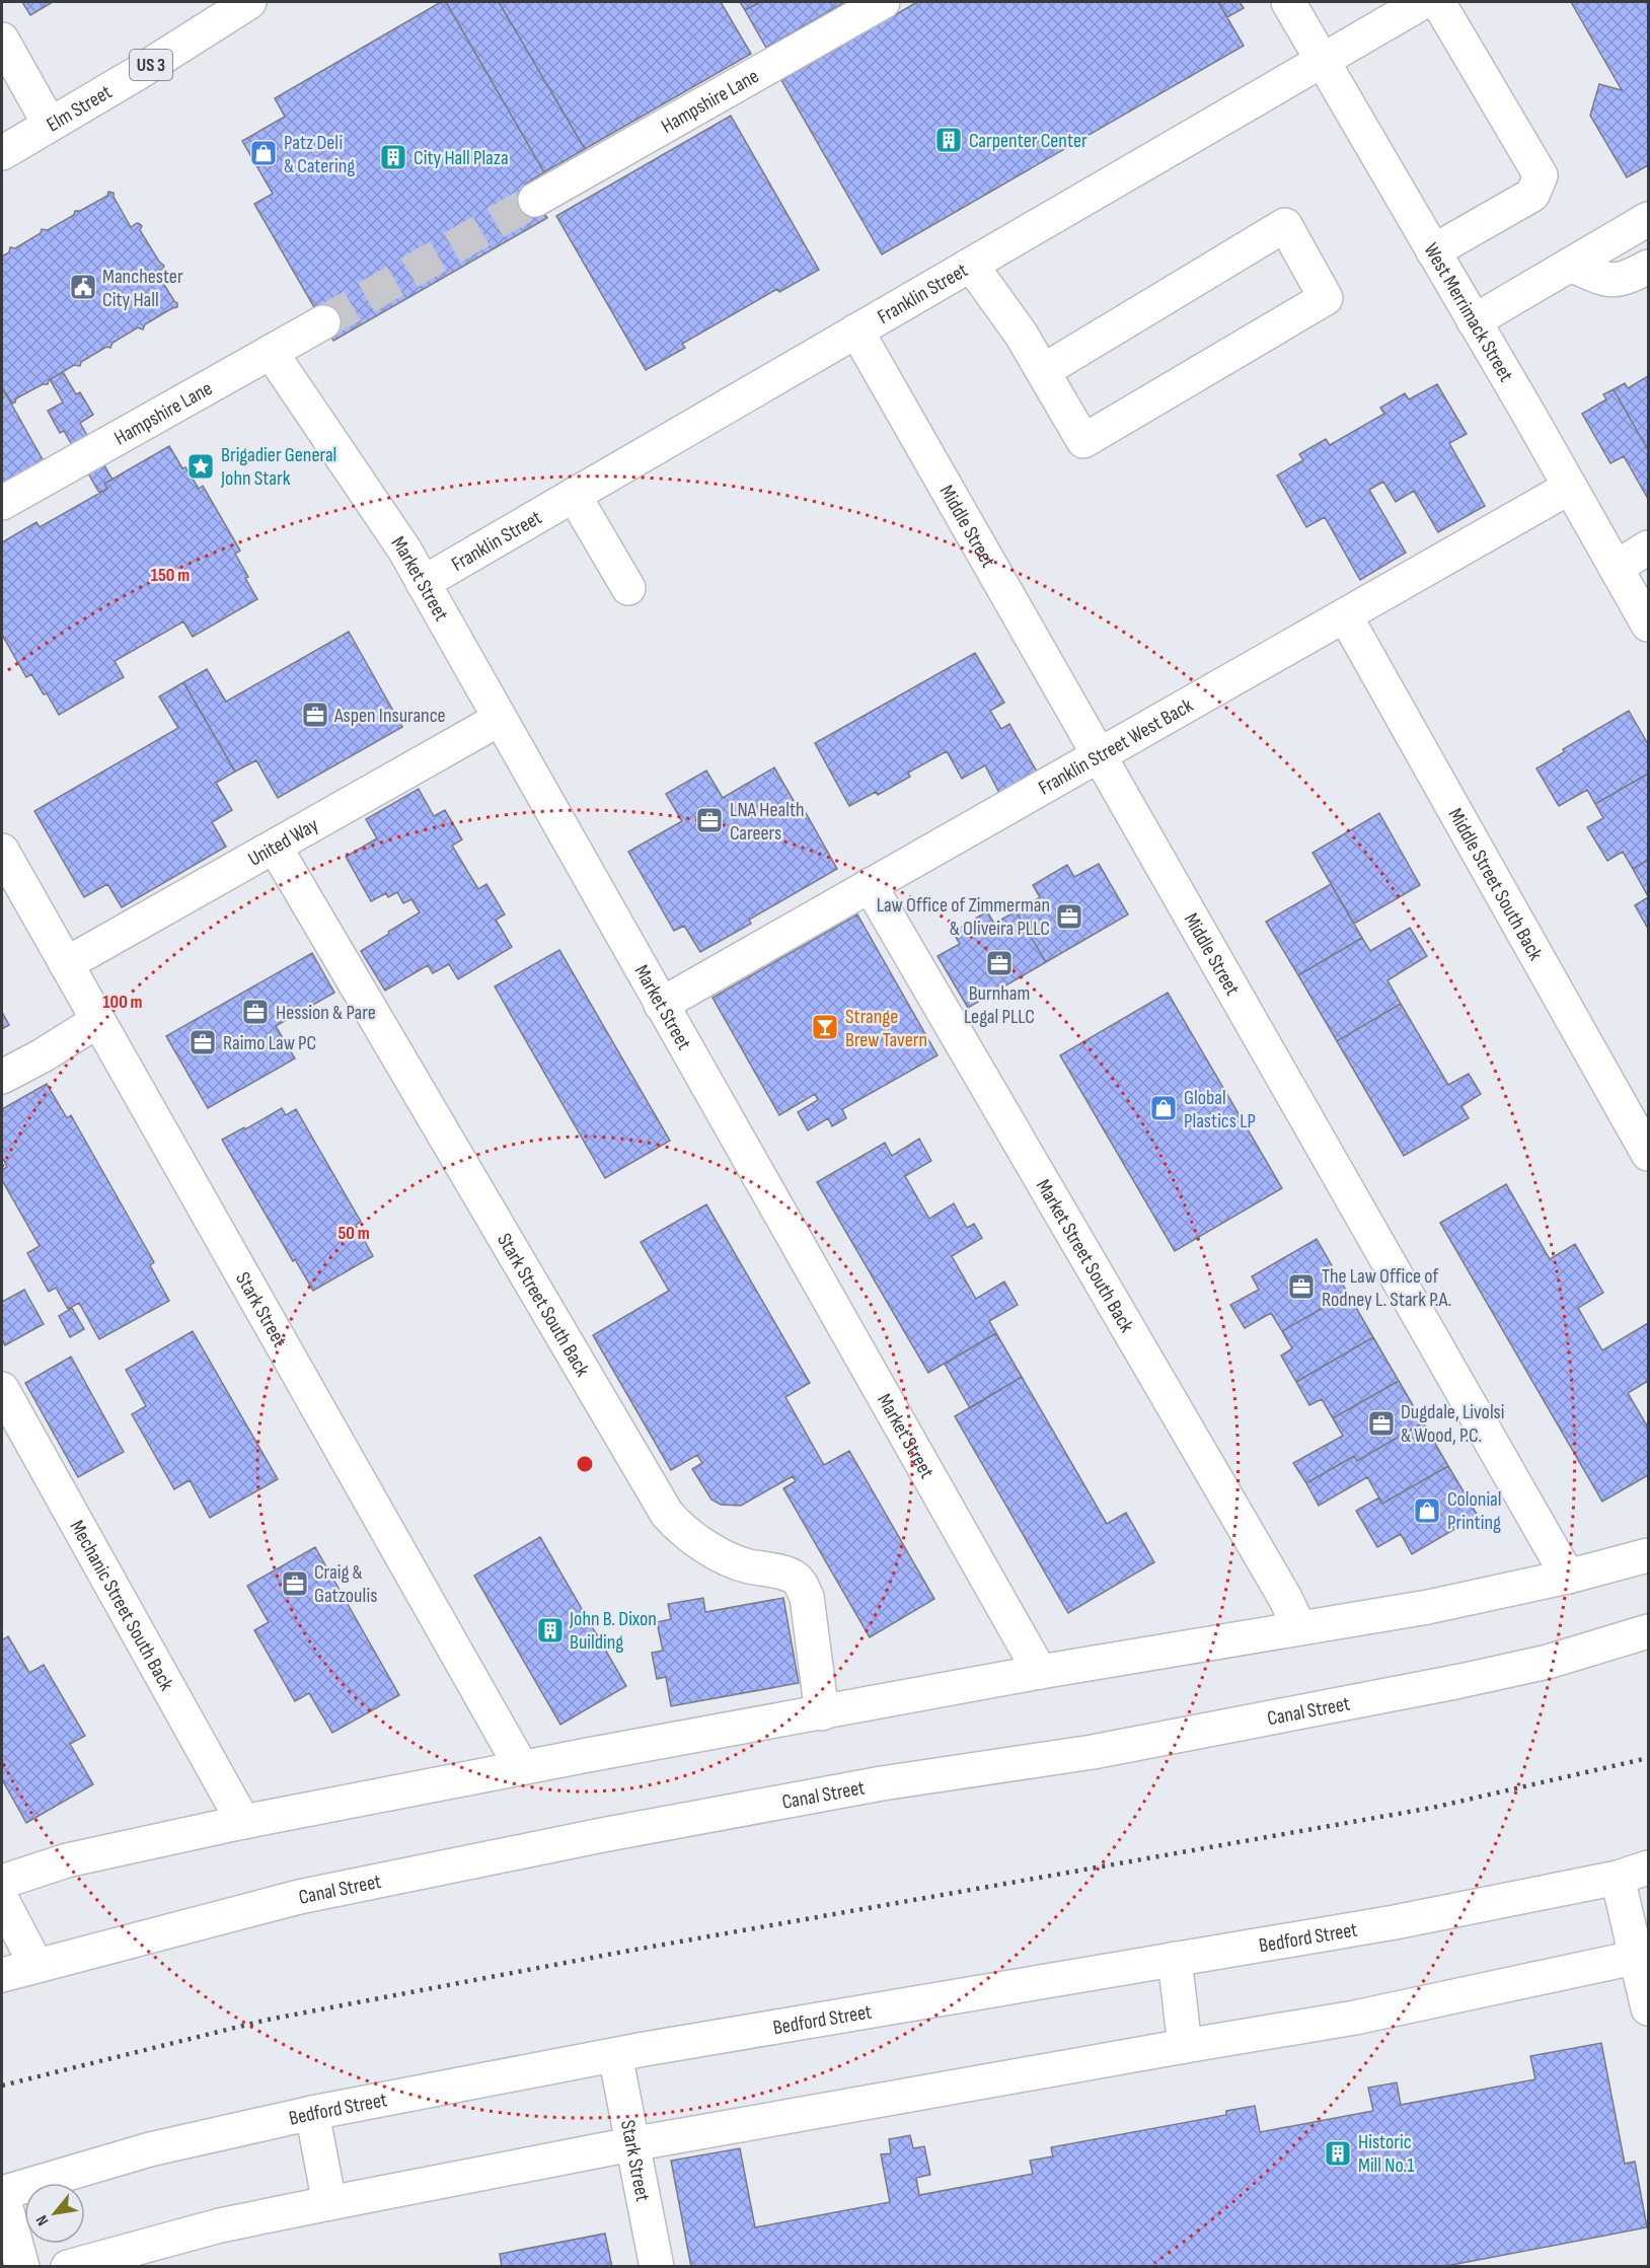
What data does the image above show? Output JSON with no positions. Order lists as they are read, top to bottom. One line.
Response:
{"streets":{"street":["US 3","Hampshire Lane","Elm Street","Franklin Street","West Merrimack Street","Middle Street","Market Street","Franklin Street West Back","United Way","Middle Street South Back","Market Street South Back","Stark Street South Back","Stark Street","Mechanic Street South Back","Canal Street","Bedford Street"]},"crossings":[["Hampshire Lane","Market Street"],["Franklin Street","West Merrimack Street"],["Franklin Street","Middle Street"],["Franklin Street","Market Street"],["West Merrimack Street","Franklin Street West Back"],["Middle Street","Franklin Street West Back"],["Market Street","Franklin Street West Back"],["Market Street","United Way"],["Franklin Street West Back","Middle Street South Back"],["Franklin Street West Back","Market Street South Back"],["United Way","Stark Street South Back"],["United Way","Stark Street"],["Stark Street","Bedford Street"]],"places":{"building":["Carpenter Center","City Hall Plaza","John B. Dixon Building","Historic Mill No.1"],"shop":["Patz Deli & Catering","Global Plastics LP","Colonial Printing"],"public building":["Manchester City Hall"],"place":["Brigadier General John Stark"],"office":["Aspen Insurance","LNA Health Careers","Law Office of Zimmerman & Oliveira PLLC","Burnham Legal PLLC","Hession & Pare","Raimo Law PC","The Law Office of Rodney L. Stark P.A.","Dugdale, Livolsi & Wood, P.C.","Craig & Gatzoulis"],"bar":["Strange Brew Tavern"]},"north":"bottom left","rings":["150 m","100 m","50 m"]}
